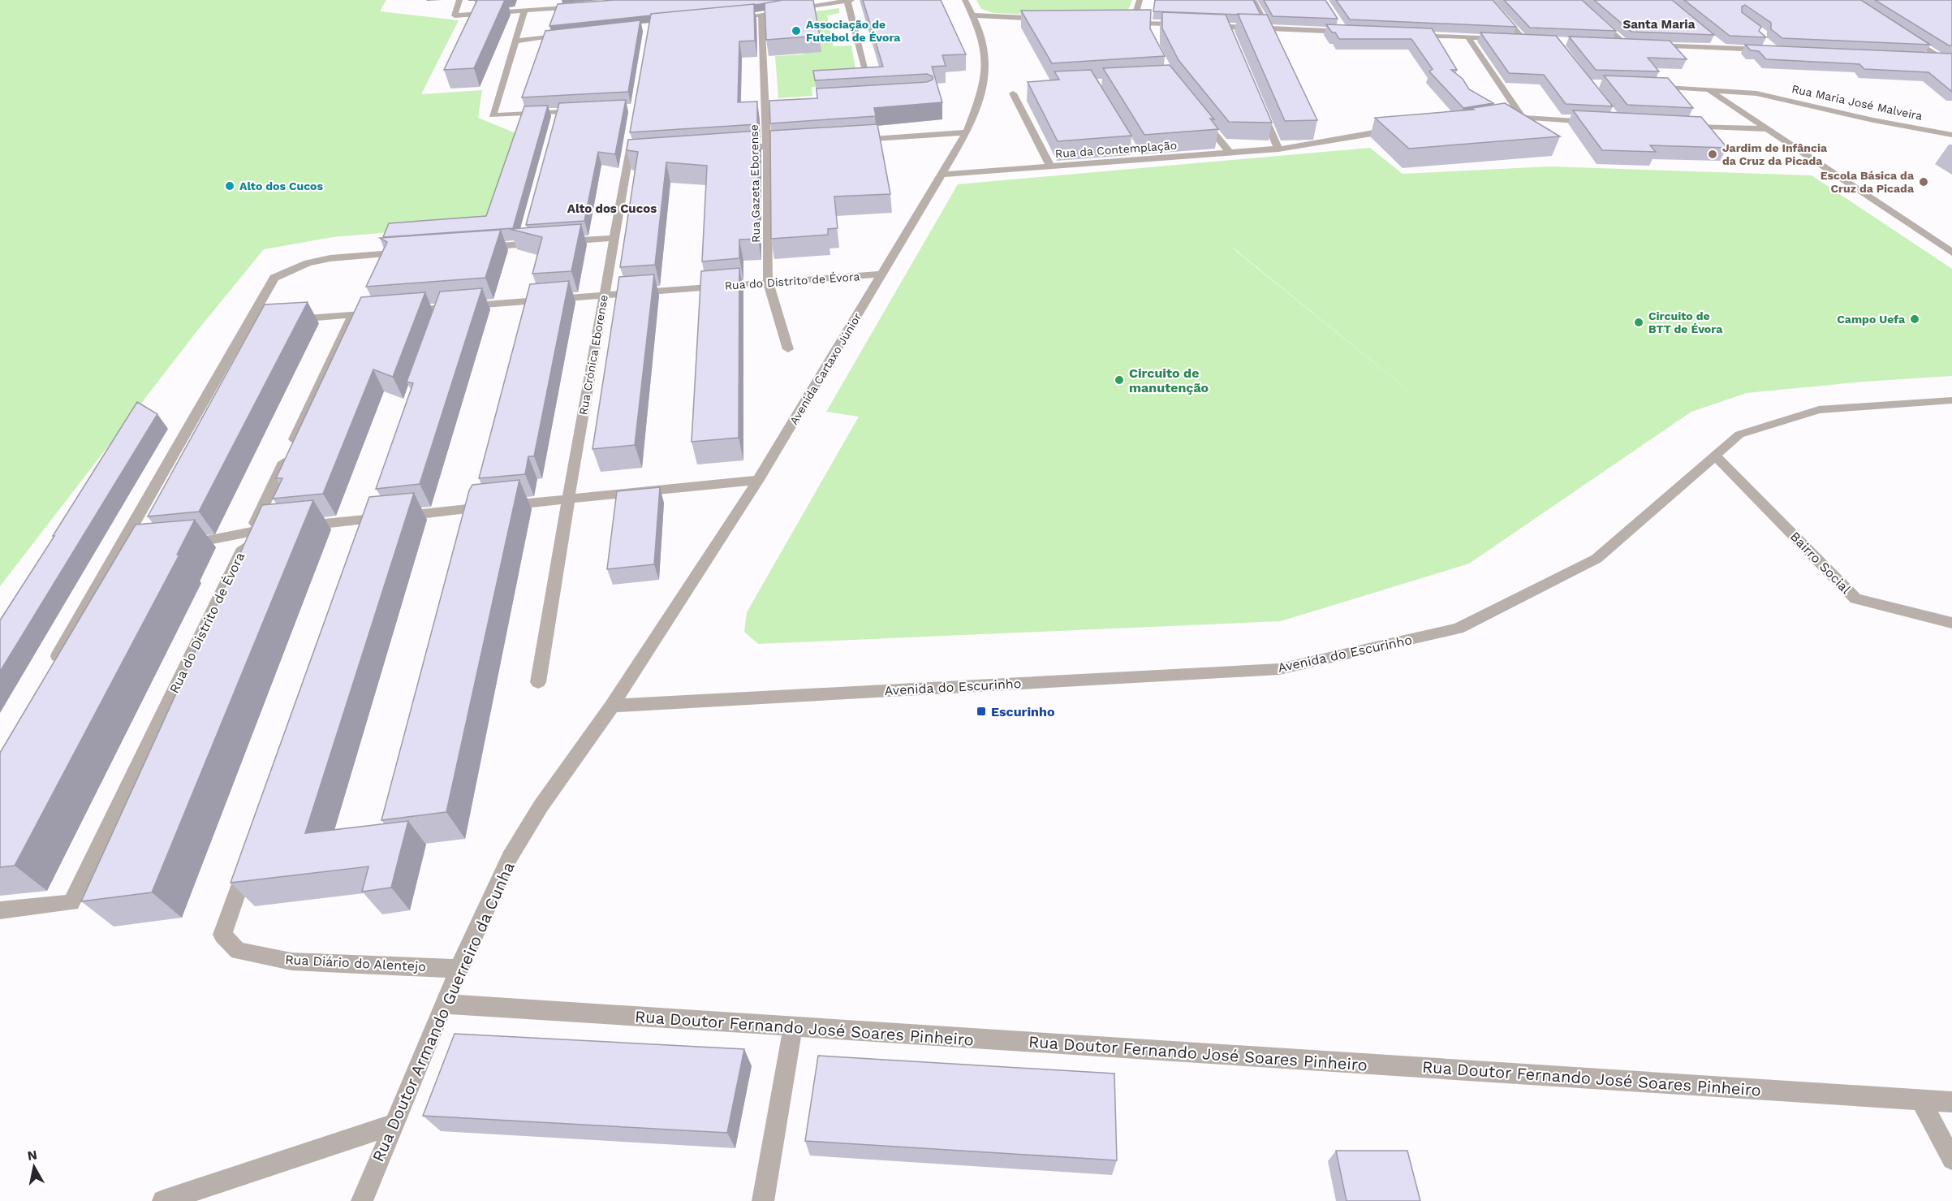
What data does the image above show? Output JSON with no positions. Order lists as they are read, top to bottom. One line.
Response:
{"streets":{"street":["Rua Maria José Malveira","Rua da Contemplação","Rua Gazeta Eborense","Rua do Distrito de Évora","Rua Crónica Eborense","Avenida Cartaxo Júnior","Bairro Social","Avenida do Escurinho","Rua Diário do Alentejo","Rua Doutor Armando Guerreiro da Cunha","Rua Doutor Fernando José Soares Pinheiro"]},"crossings":[["Rua da Contemplação","Avenida Cartaxo Júnior"],["Rua Gazeta Eborense","Rua do Distrito de Évora"],["Rua do Distrito de Évora","Rua Crónica Eborense"],["Rua do Distrito de Évora","Avenida Cartaxo Júnior"],["Avenida Cartaxo Júnior","Avenida do Escurinho"],["Avenida Cartaxo Júnior","Rua Doutor Armando Guerreiro da Cunha"],["Bairro Social","Avenida do Escurinho"],["Avenida do Escurinho","Rua Doutor Armando Guerreiro da Cunha"],["Rua Diário do Alentejo","Rua Doutor Armando Guerreiro da Cunha"],["Rua Doutor Armando Guerreiro da Cunha","Rua Doutor Fernando José Soares Pinheiro"]],"districts":["Santa Maria","Alto dos Cucos"],"places":{"other":["Associação de Futebol de Évora","Jardim de Infância da Cruz da Picada","Escola Básica da Cruz da Picada","Alto dos Cucos","Campo Uefa","Circuito de BTT de Évora","Circuito de manutenção"],"transit":["Escurinho"]},"north":"top"}
